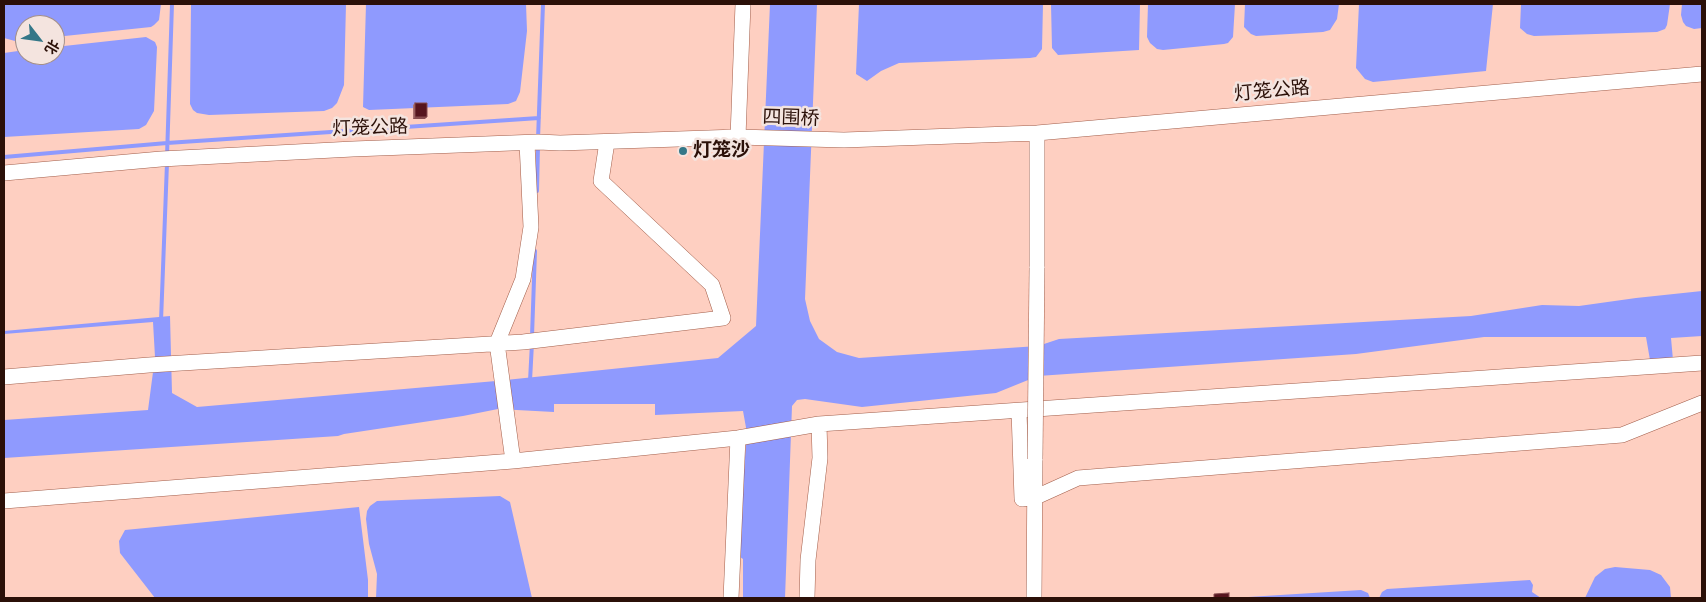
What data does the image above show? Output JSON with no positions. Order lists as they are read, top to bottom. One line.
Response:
{"streets":{"street":["灯笼公路","四围桥"]},"crossings":[["灯笼公路","四围桥"]],"places":["灯笼沙"],"north":"bottom right"}
